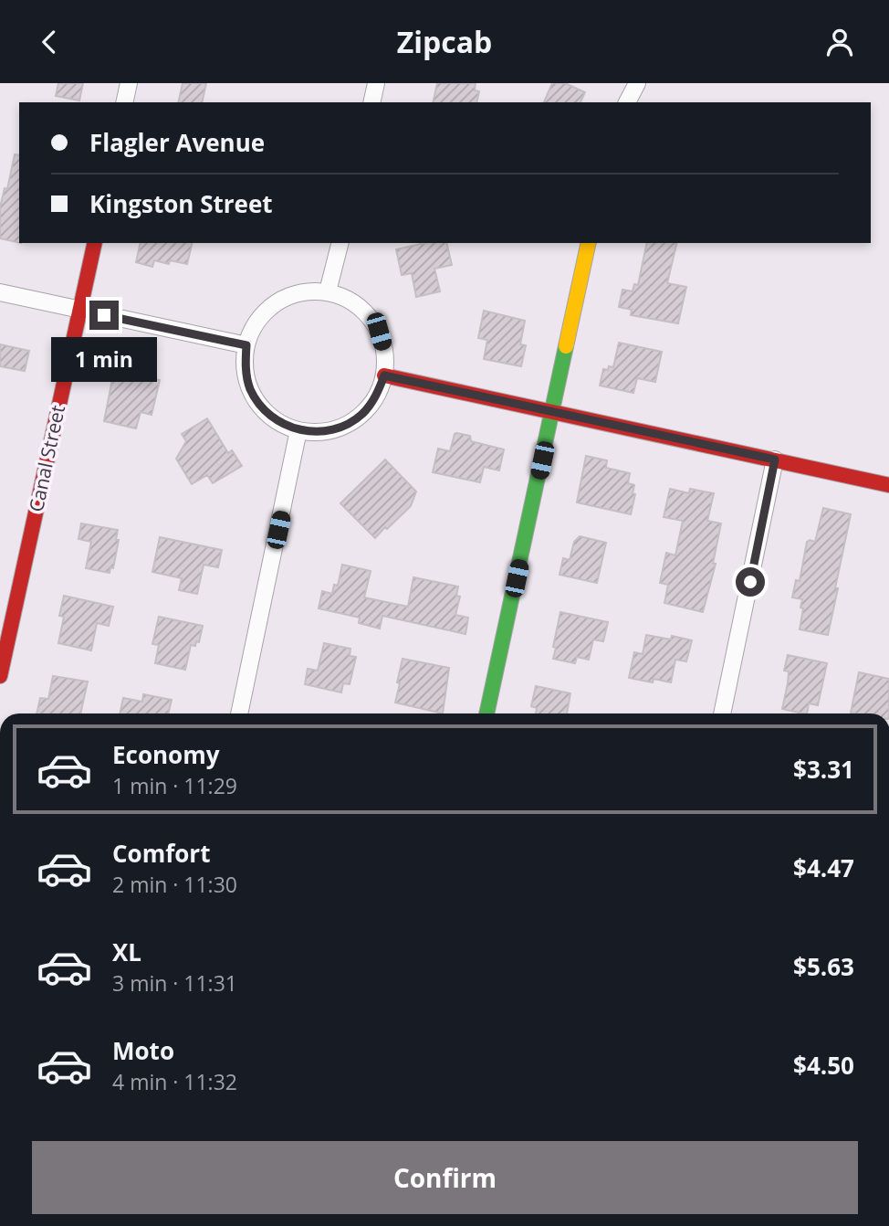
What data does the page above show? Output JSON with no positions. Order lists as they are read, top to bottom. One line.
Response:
{"streets":{"street":["Canal Street"]},"page":{"header":"Zipcab","banner":["Flagler Avenue","Kingston Street"],"bubble":"1 min","list":[{"name":"Economy","note":"1 min · 11:29","value":"$3.31"},{"name":"Comfort","note":"2 min · 11:30","value":"$4.47"},{"name":"XL","note":"3 min · 11:31","value":"$5.63"},{"name":"Moto","note":"4 min · 11:32","value":"$4.50"}],"buttons":"Confirm"}}
